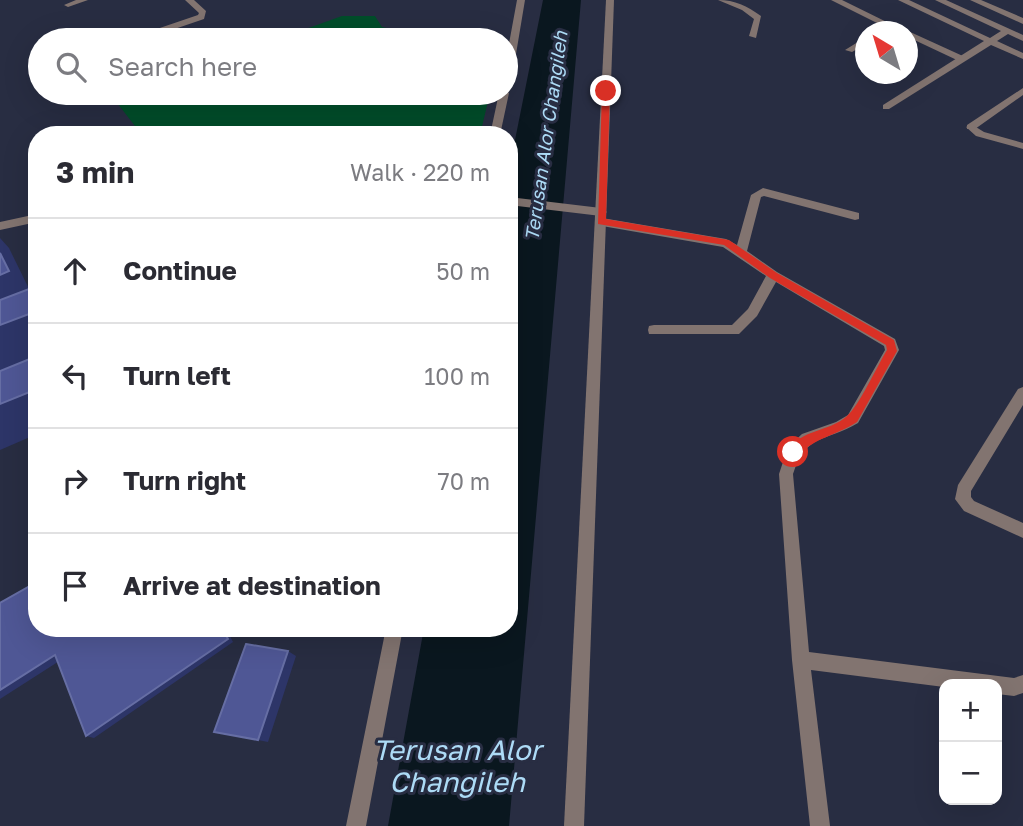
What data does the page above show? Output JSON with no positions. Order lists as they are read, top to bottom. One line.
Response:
{"water":["Terusan Alor Changileh"],"north":"top left","page":{"search":"Search here","heading":["3 min","Walk · 220 m"],"list":[["Continue","50 m"],["Turn left","100 m"],["Turn right","70 m"],"Arrive at destination"],"map_buttons":["+","−"]}}
